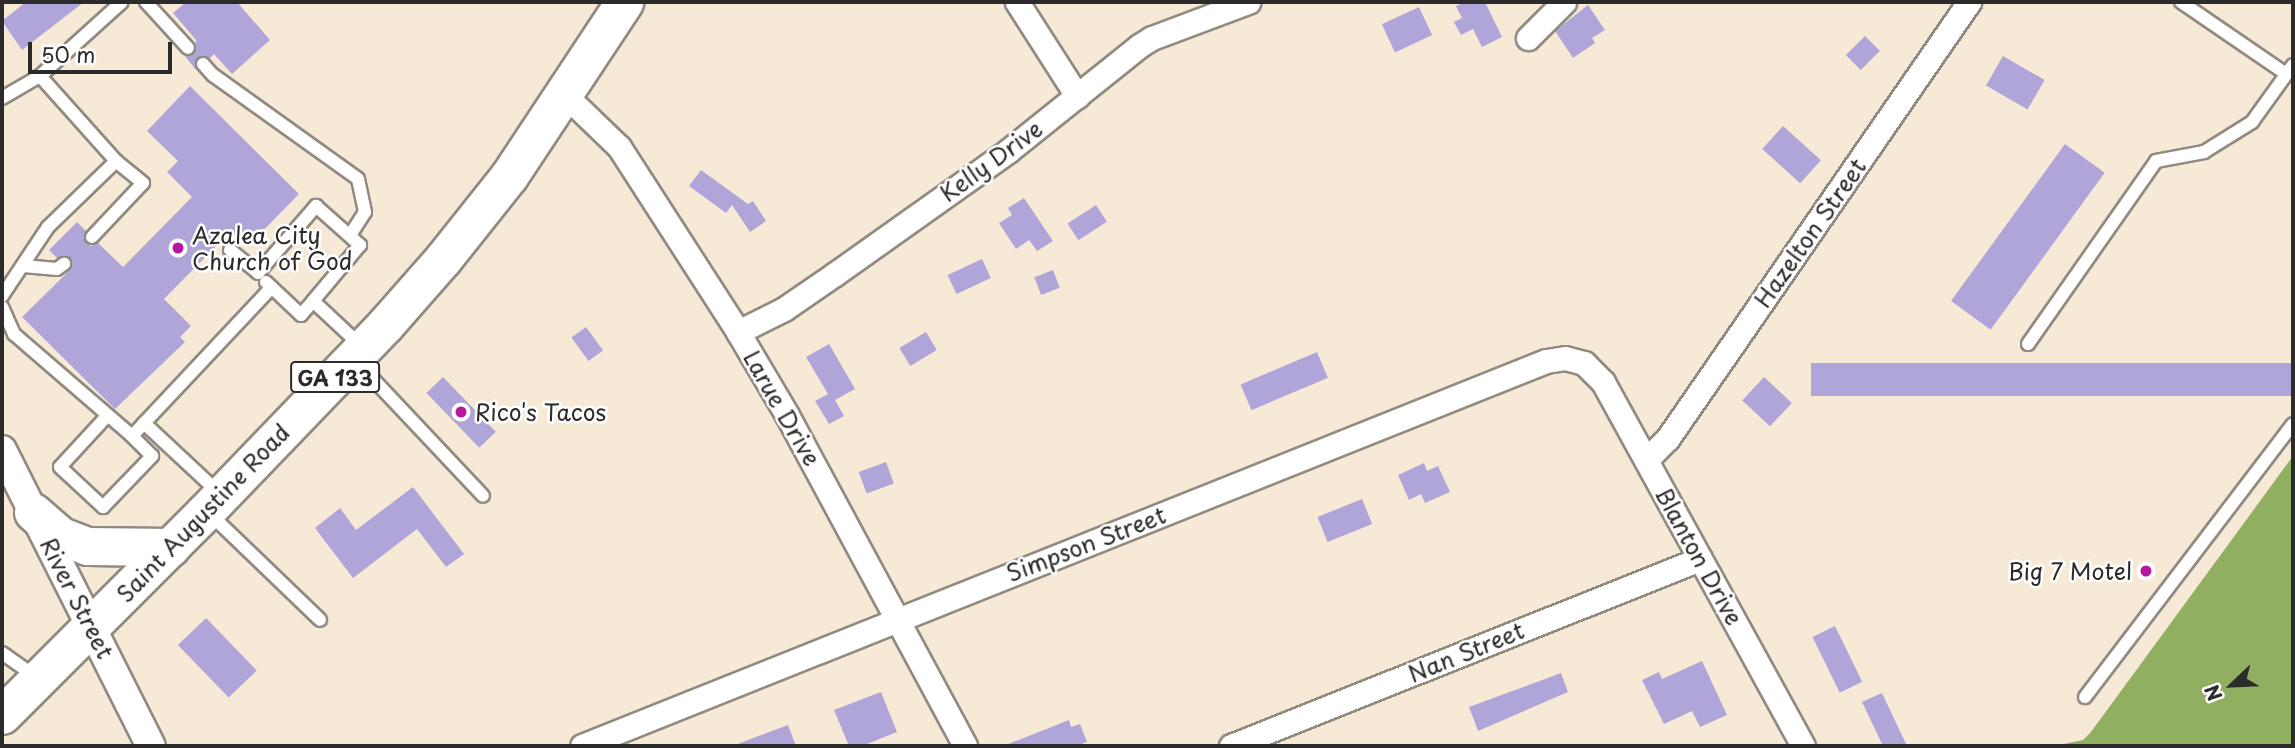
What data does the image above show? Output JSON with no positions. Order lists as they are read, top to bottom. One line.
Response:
{"streets":{"main road":["GA 133","Saint Augustine Road"],"street":["Kelly Drive","Hazelton Street","Larue Drive","Simpson Street","Blanton Drive","River Street","Nan Street"]},"crossings":[["Kelly Drive","Larue Drive"],["Hazelton Street","Blanton Drive"],["Larue Drive","Saint Augustine Road"],["Larue Drive","Simpson Street"],["Saint Augustine Road","River Street"],["Simpson Street","Blanton Drive"],["Blanton Drive","Nan Street"]],"places":["Azalea City Church of God","Rico's Tacos","Big 7 Motel"],"scale_bar":"50 m","north":"bottom left"}
